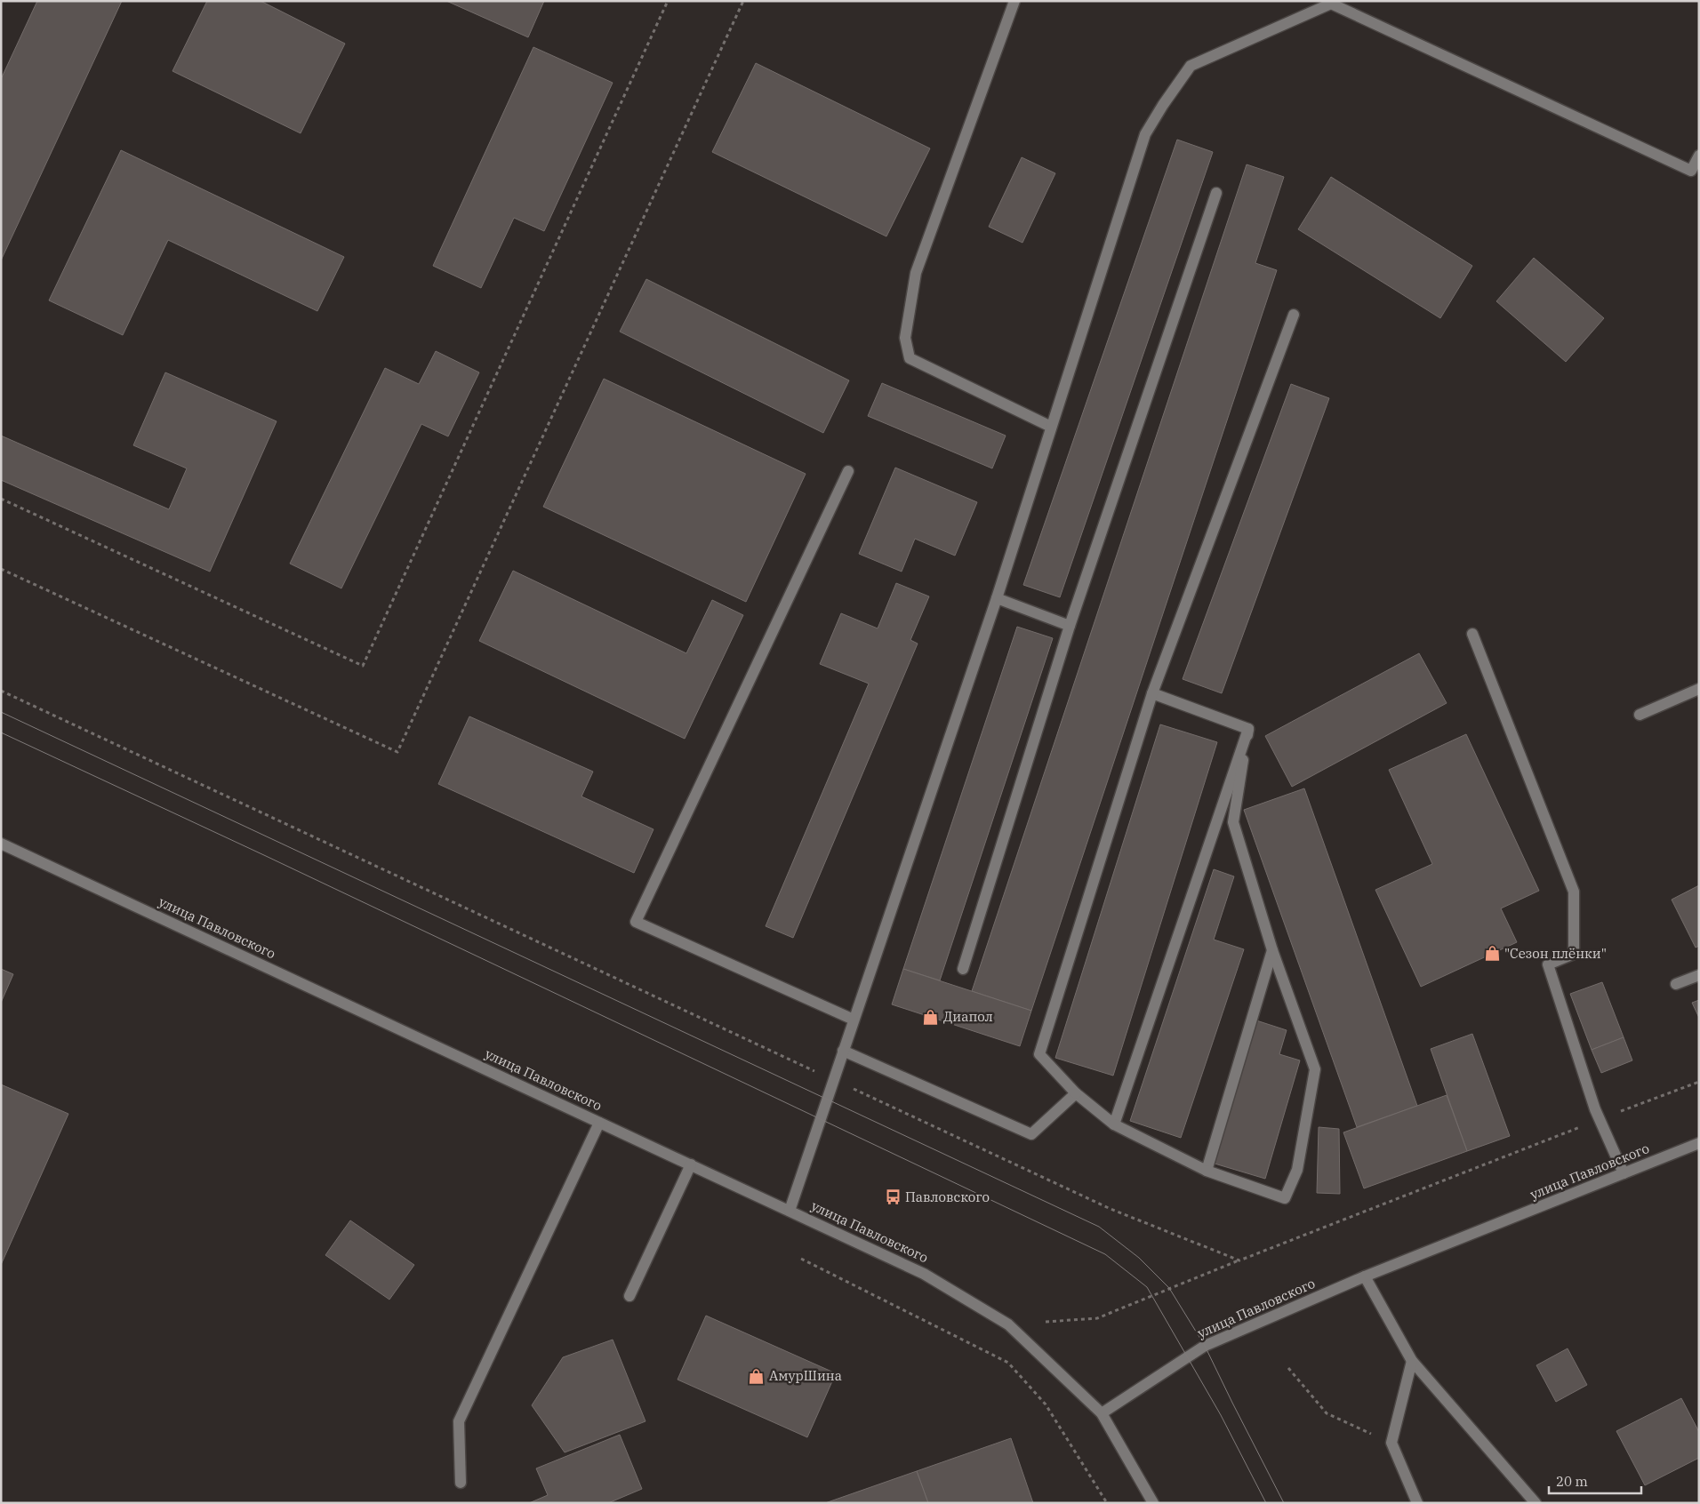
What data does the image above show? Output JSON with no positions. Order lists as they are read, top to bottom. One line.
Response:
{"streets":{"street":["улица Павловского"]},"places":{"shop":["\"Сезон плёнки\"","Диапол","АмурШина"],"bus stop":["Павловского"]},"scale_bar":"20 m"}
